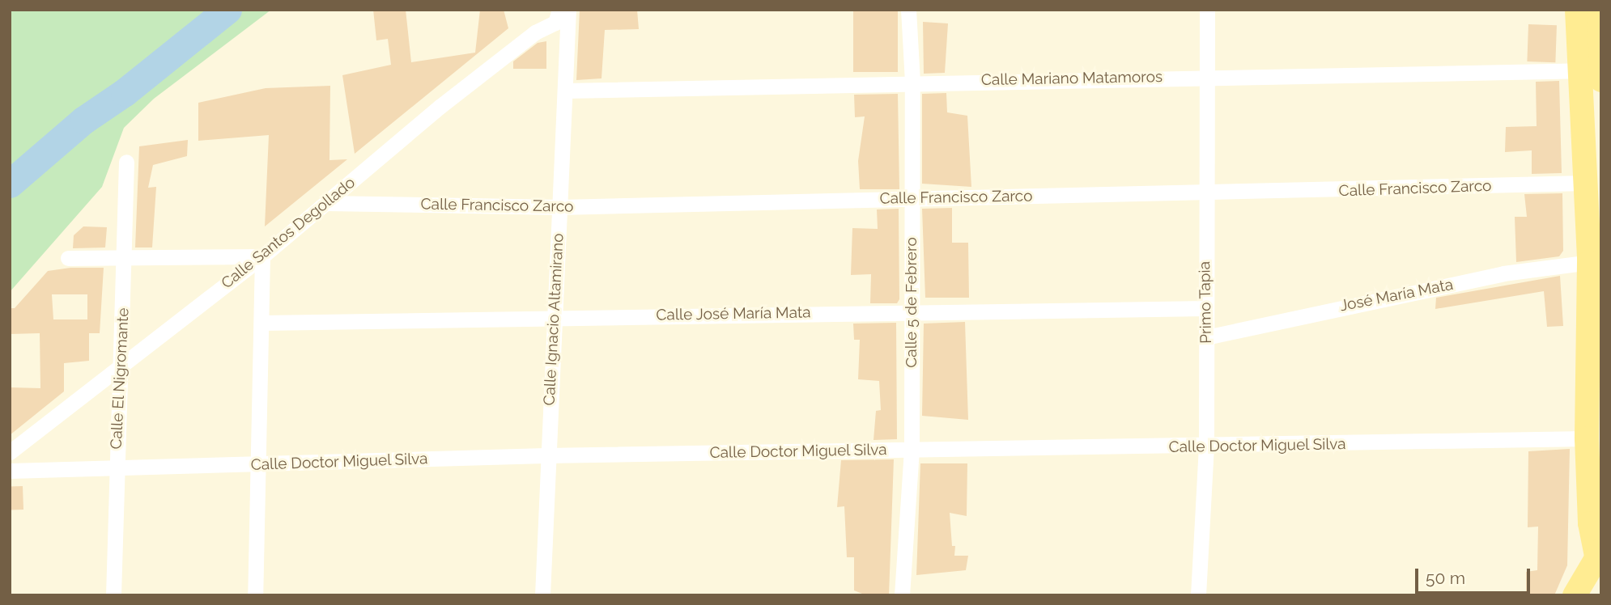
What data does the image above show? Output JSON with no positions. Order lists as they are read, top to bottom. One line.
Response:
{"streets":{"street":["Calle Mariano Matamoros","Calle Francisco Zarco","Calle Santos Degollado","José María Mata","Calle 5 de Febrero","Primo Tapia","Calle José María Mata","Calle Ignacio Altamirano","Calle El Nigromante","Calle Doctor Miguel Silva"]},"crossings":[["Calle Mariano Matamoros","Calle 5 de Febrero"],["Calle Mariano Matamoros","Primo Tapia"],["Calle Mariano Matamoros","Calle Ignacio Altamirano"],["Calle Francisco Zarco","Calle Santos Degollado"],["Calle Francisco Zarco","Calle 5 de Febrero"],["Calle Francisco Zarco","Primo Tapia"],["Calle Francisco Zarco","Calle Ignacio Altamirano"],["Calle Santos Degollado","Calle El Nigromante"],["José María Mata","Primo Tapia"],["Calle 5 de Febrero","Calle José María Mata"],["Calle 5 de Febrero","Calle Doctor Miguel Silva"],["Primo Tapia","Calle José María Mata"],["Primo Tapia","Calle Doctor Miguel Silva"],["Calle José María Mata","Calle Ignacio Altamirano"],["Calle Ignacio Altamirano","Calle Doctor Miguel Silva"],["Calle El Nigromante","Calle Doctor Miguel Silva"]],"scale_bar":"50 m"}
